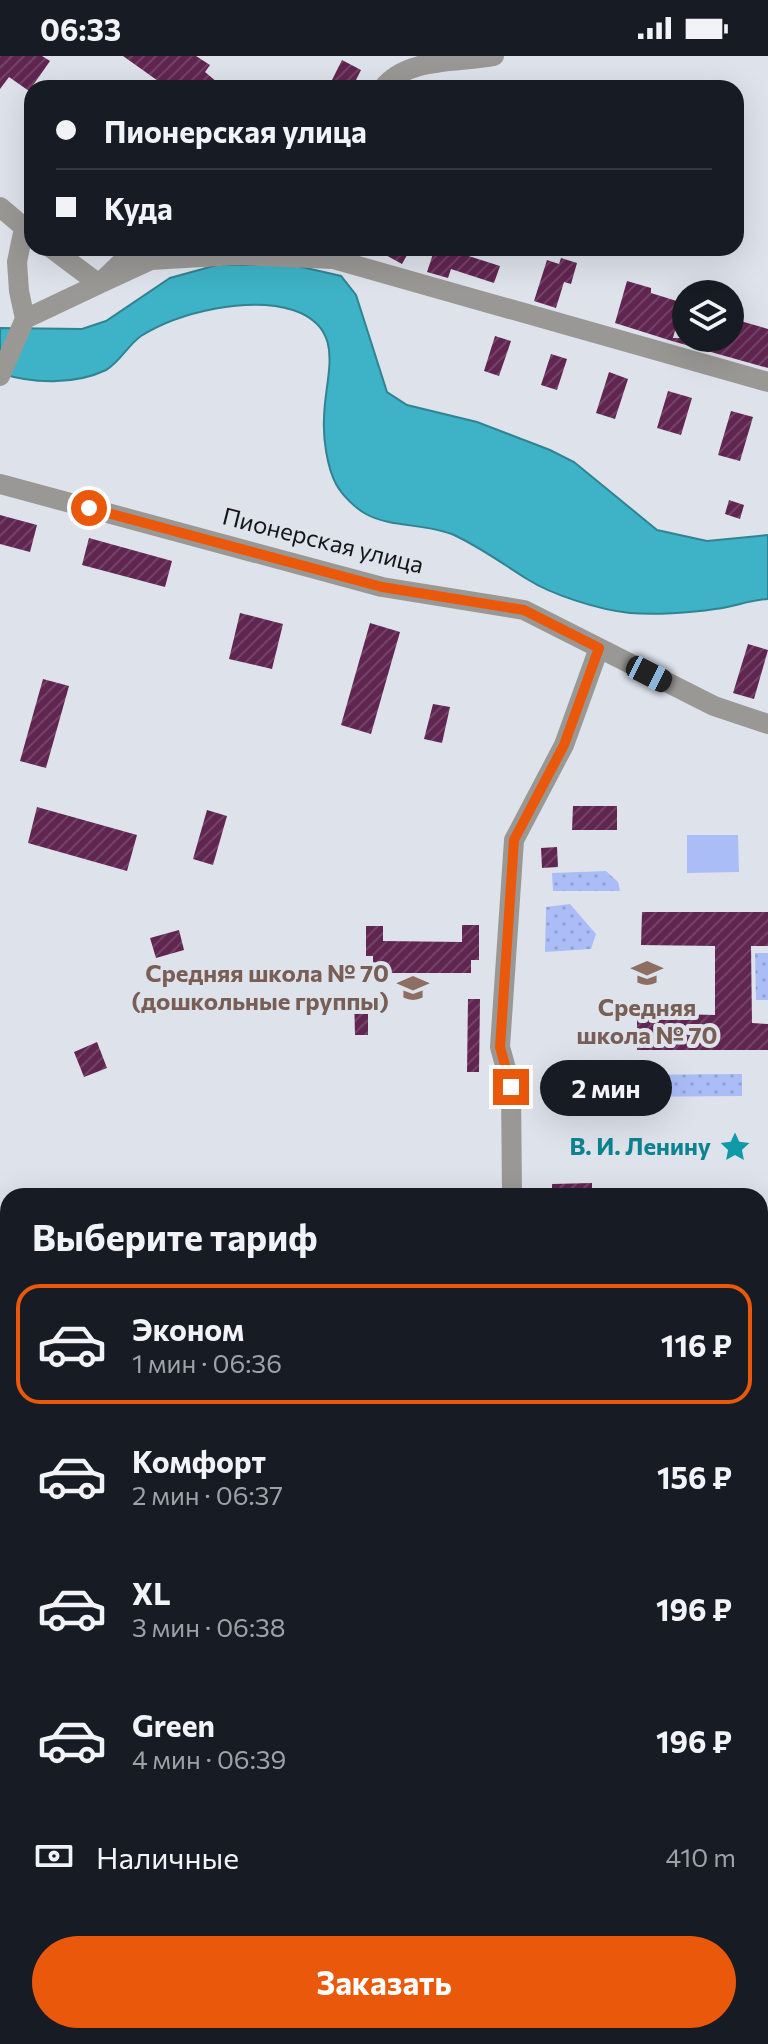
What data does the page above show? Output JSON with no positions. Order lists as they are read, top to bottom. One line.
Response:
{"streets":{"street":["Пионерская улица"]},"places":{"school or university":["Средняя школа № 70","Средняя школа № 70 (дошкольные группы)"],"place":["В. И. Ленину"]},"page":{"status":"06:33","banner":["Пионерская улица","Куда"],"bubble":"2 мин","heading":"Выберите тариф","list":[{"name":"Эконом","note":"1 мин · 06:36","value":"116 ₽"},{"name":"Комфорт","note":"2 мин · 06:37","value":"156 ₽"},{"name":"XL","note":"3 мин · 06:38","value":"196 ₽"},{"name":"Green","note":"4 мин · 06:39","value":"196 ₽"}],"pay":["Наличные","410 m"],"buttons":"Заказать"}}
